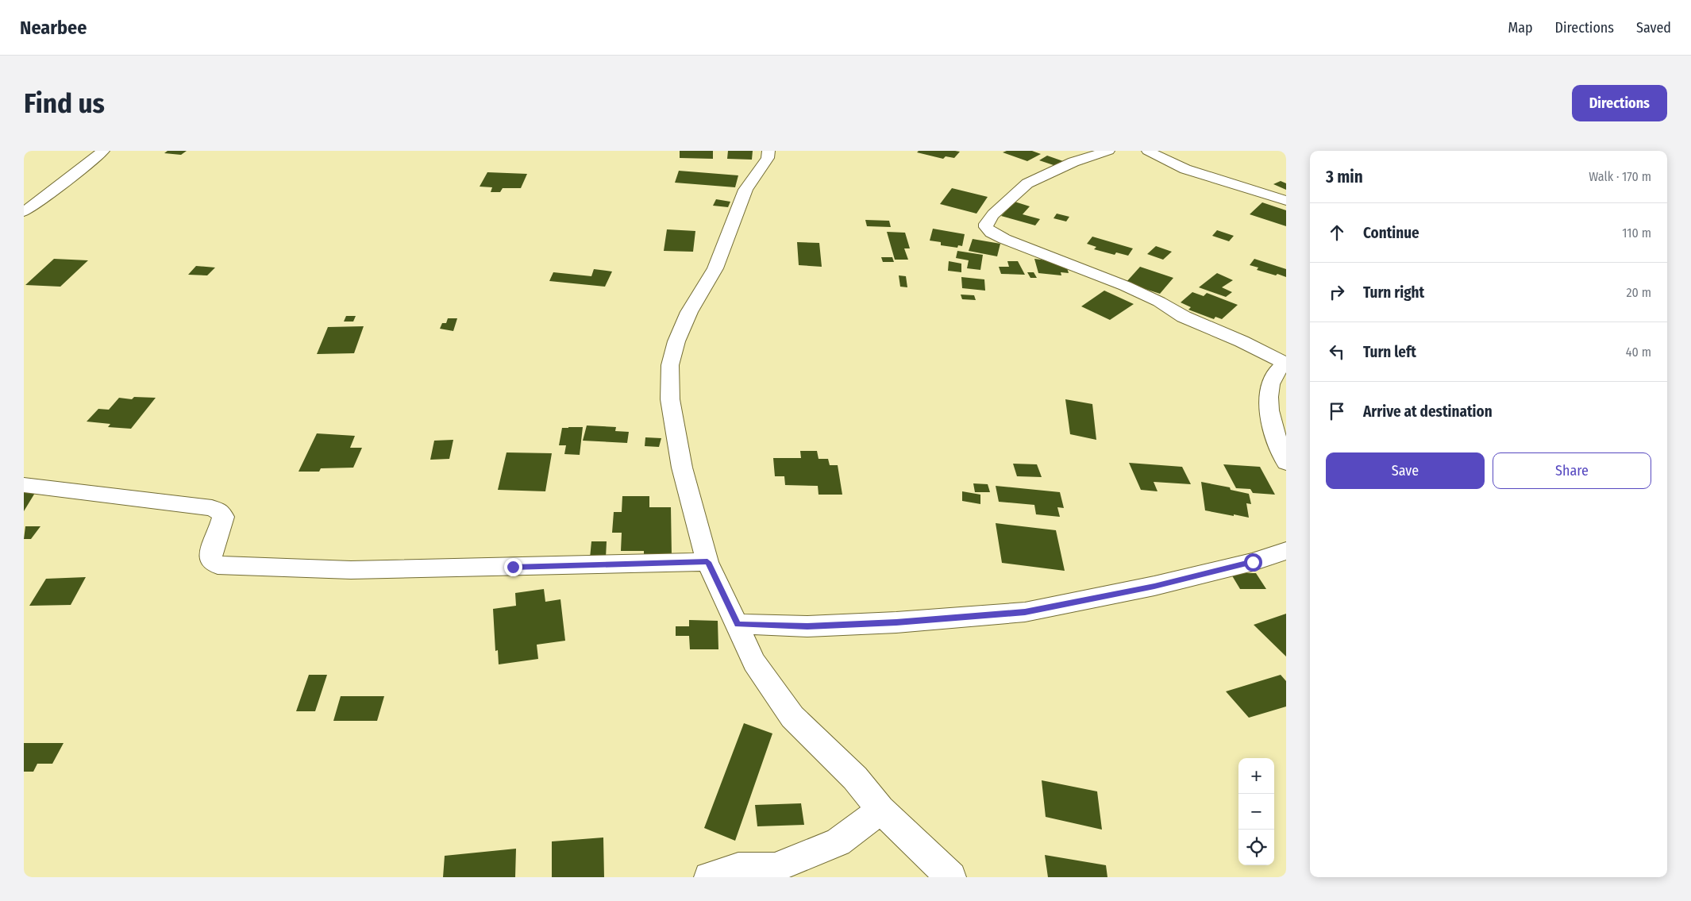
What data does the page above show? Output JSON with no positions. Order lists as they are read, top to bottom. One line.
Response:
{"page":{"header":"Nearbee","nav":["Map","Directions","Saved"],"buttons":["Directions",["Save","Share"]],"title":"Find us","heading":["3 min","Walk · 170 m"],"list":[["Continue","110 m"],["Turn right","20 m"],["Turn left","40 m"],"Arrive at destination"],"map_buttons":["+","−"]}}
